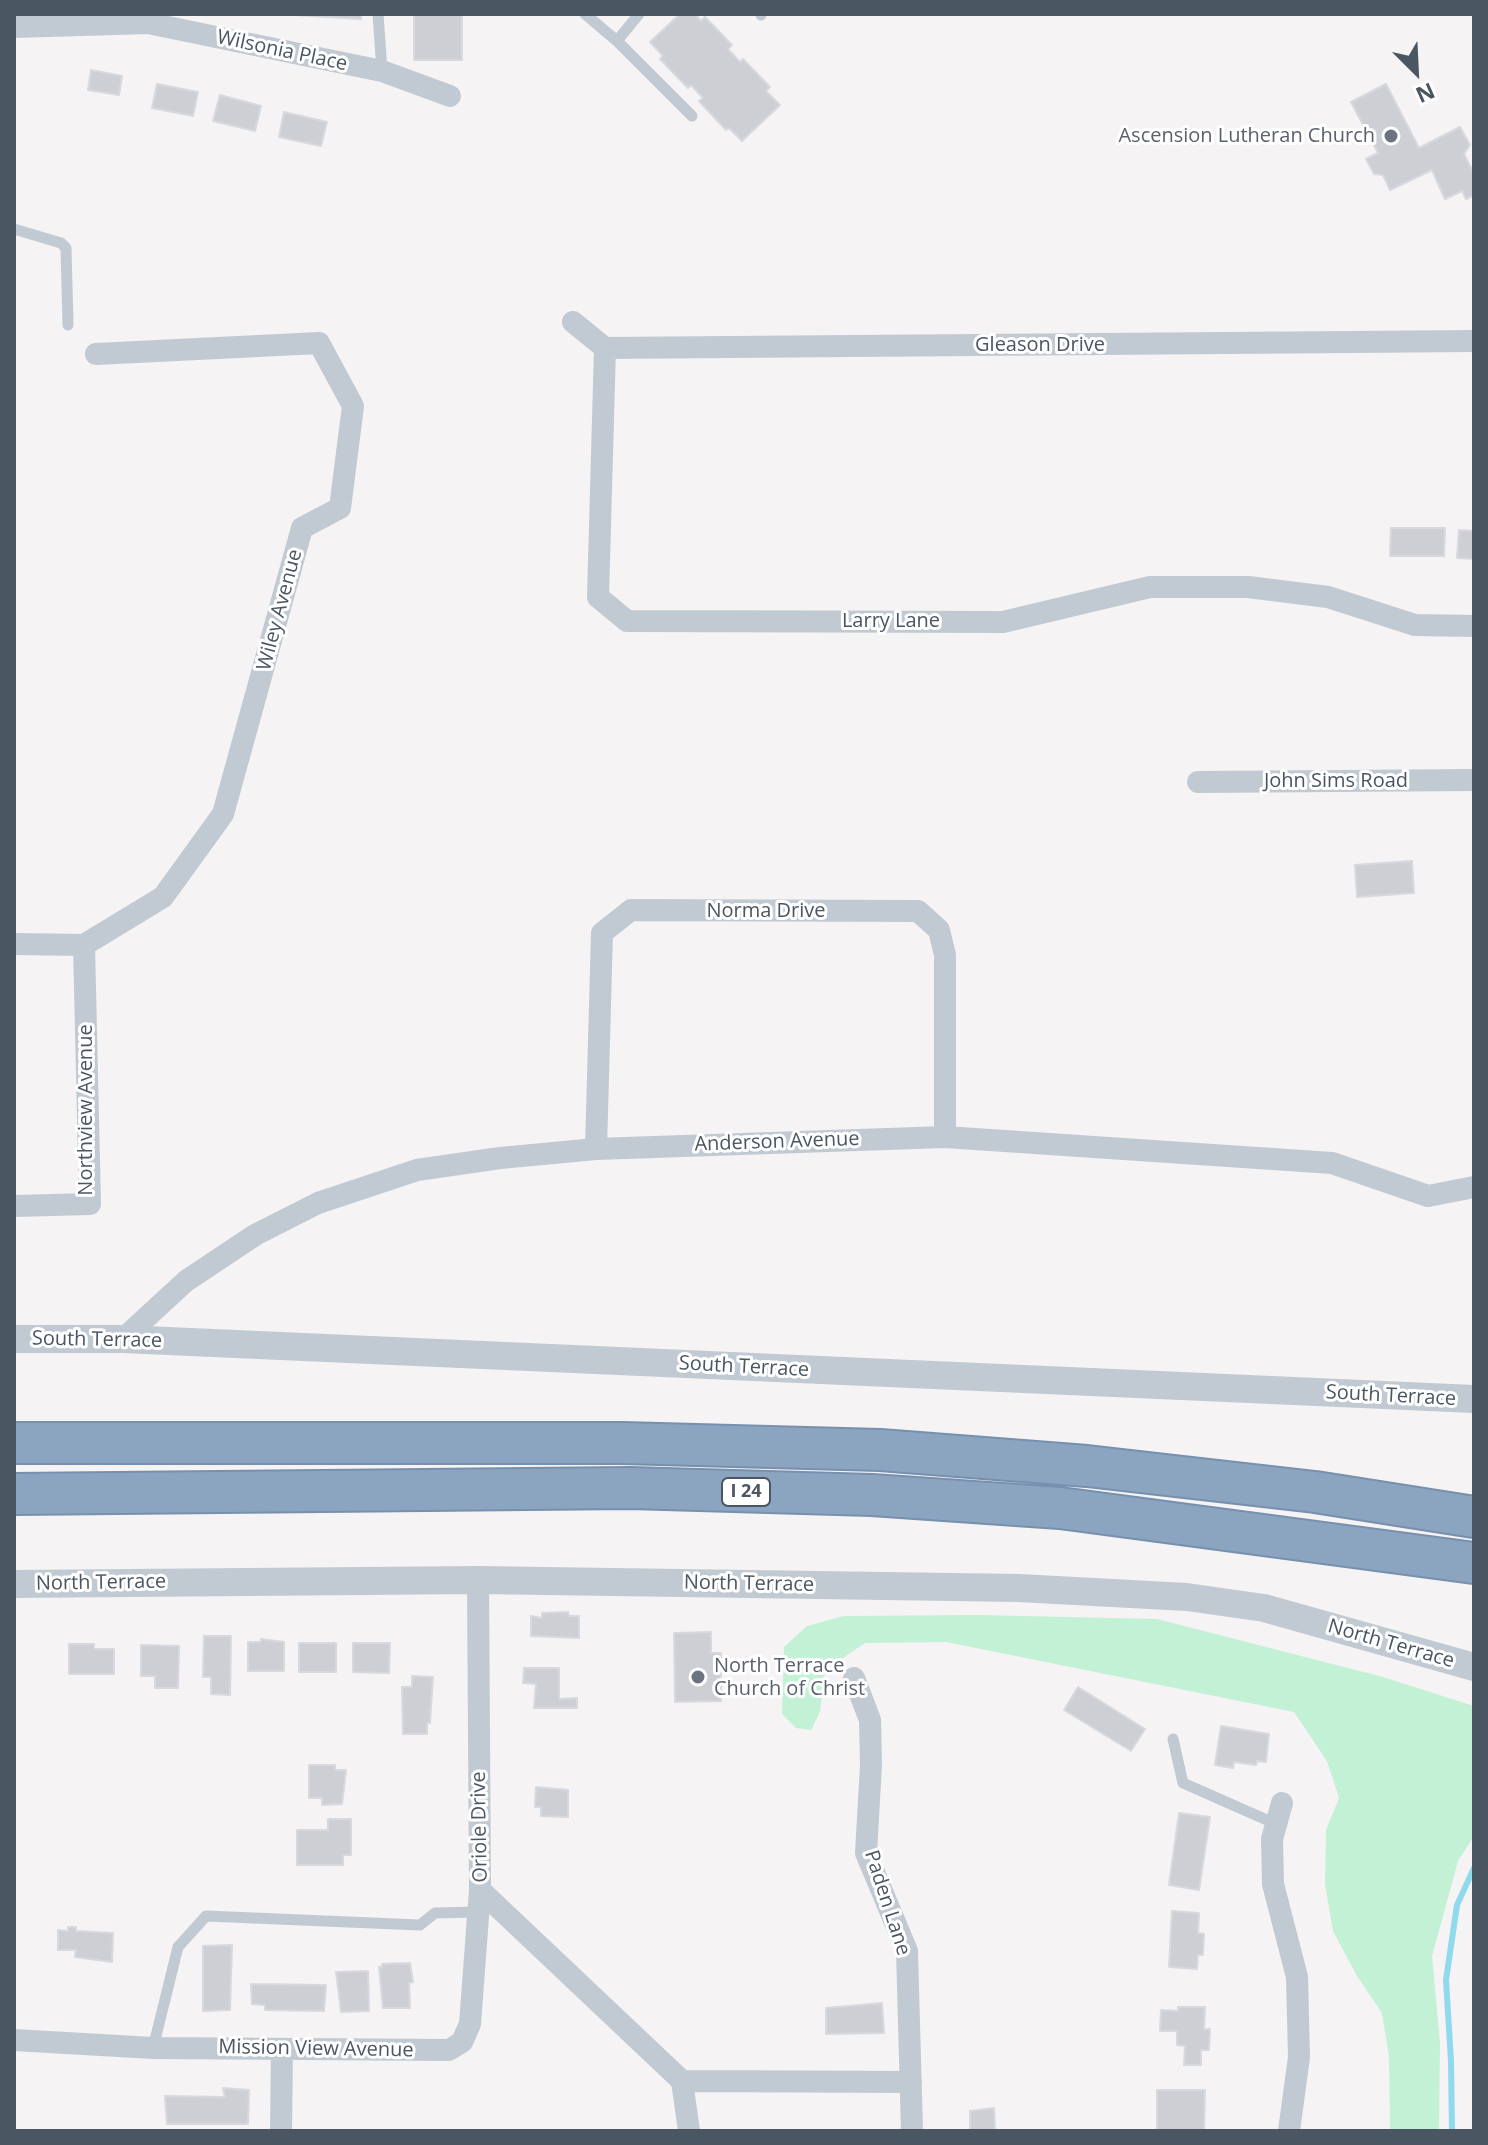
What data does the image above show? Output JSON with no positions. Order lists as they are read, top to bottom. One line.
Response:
{"streets":{"highway":["I 24"],"street":["Wilsonia Place","Gleason Drive","Wiley Avenue","Larry Lane","John Sims Road","Norma Drive","Northview Avenue","Anderson Avenue","South Terrace","North Terrace","Oriole Drive","Paden Lane","Mission View Avenue"]},"crossings":[["Gleason Drive","Larry Lane"],["Wiley Avenue","Northview Avenue"],["Norma Drive","Anderson Avenue"],["Anderson Avenue","South Terrace"],["North Terrace","Oriole Drive"],["Oriole Drive","Mission View Avenue"]],"places":["Ascension Lutheran Church","North Terrace Church of Christ"],"north":"bottom right"}
